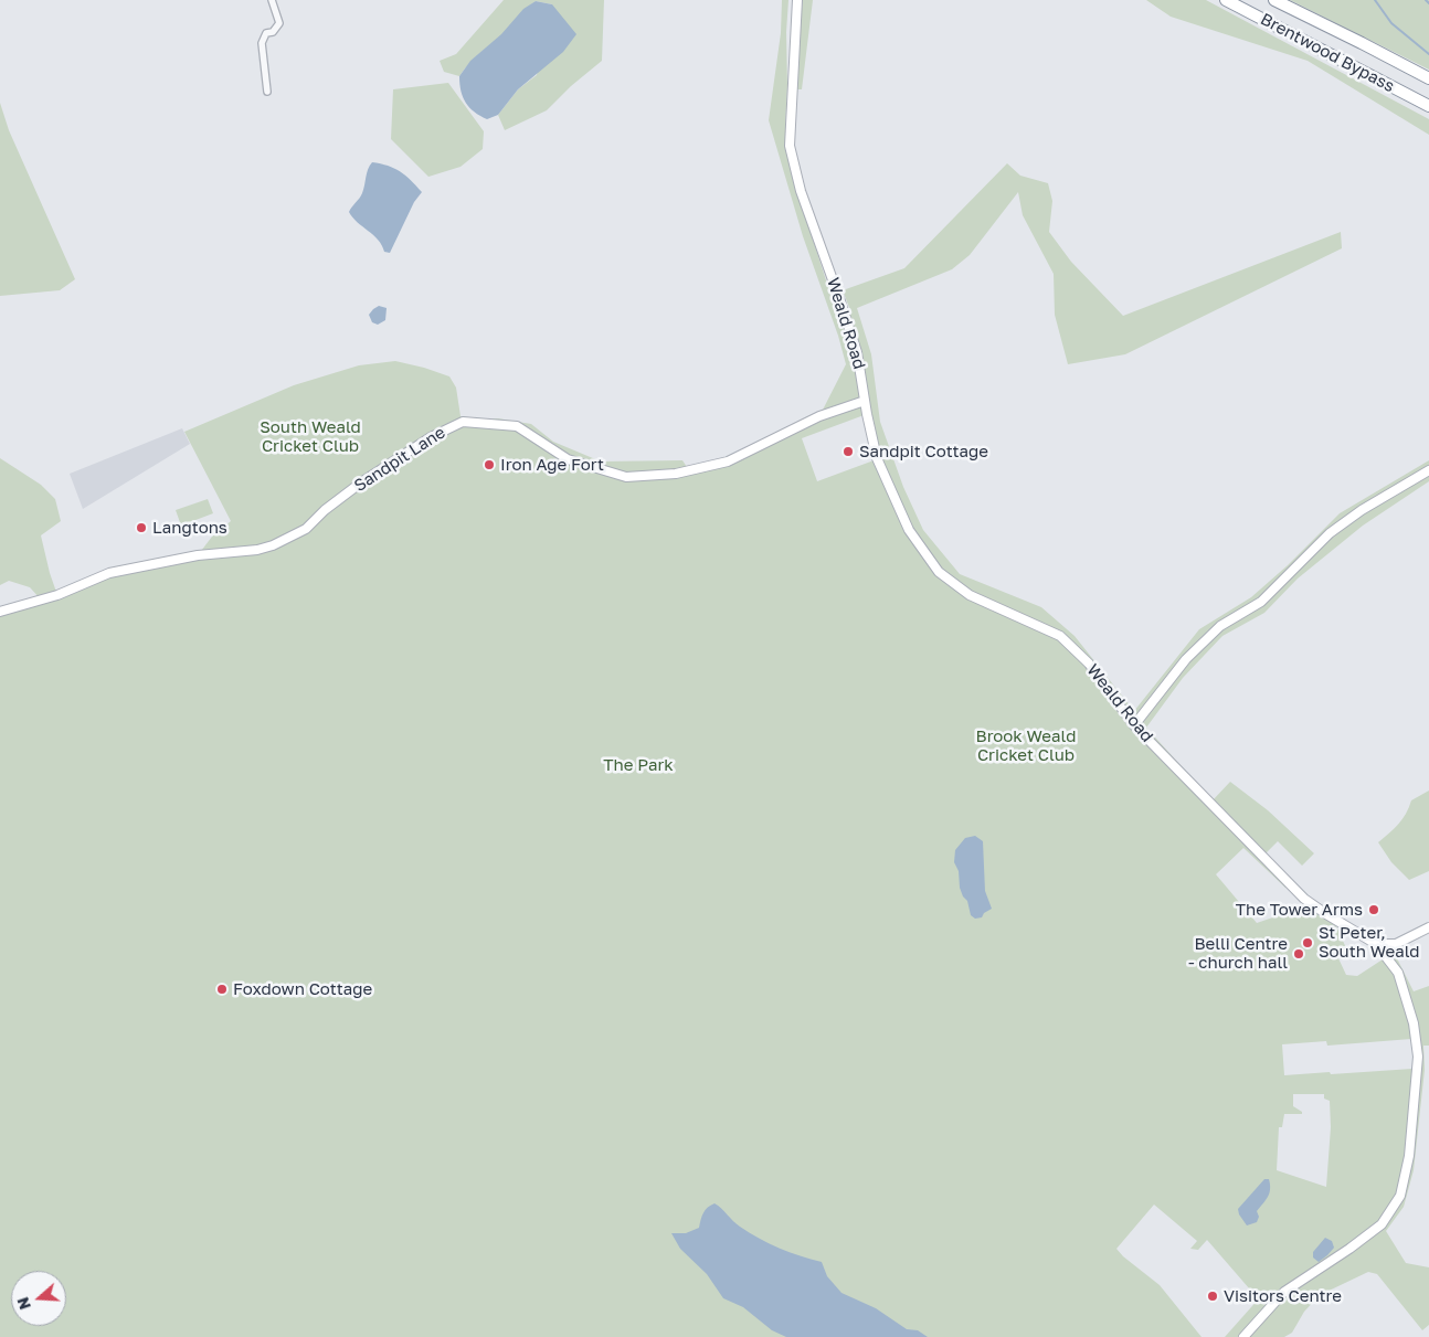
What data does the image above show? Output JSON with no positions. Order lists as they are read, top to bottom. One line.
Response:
{"streets":{"highway":["Brentwood Bypass"],"street":["Weald Road","Sandpit Lane"]},"crossings":[["Weald Road","Sandpit Lane"]],"parks":["South Weald Cricket Club","Brook Weald Cricket Club","The Park"],"places":["Sandpit Cottage","Iron Age Fort","Langtons","The Tower Arms","St Peter, South Weald","Belli Centre - church hall","Foxdown Cottage","Visitors Centre"],"north":"left"}
